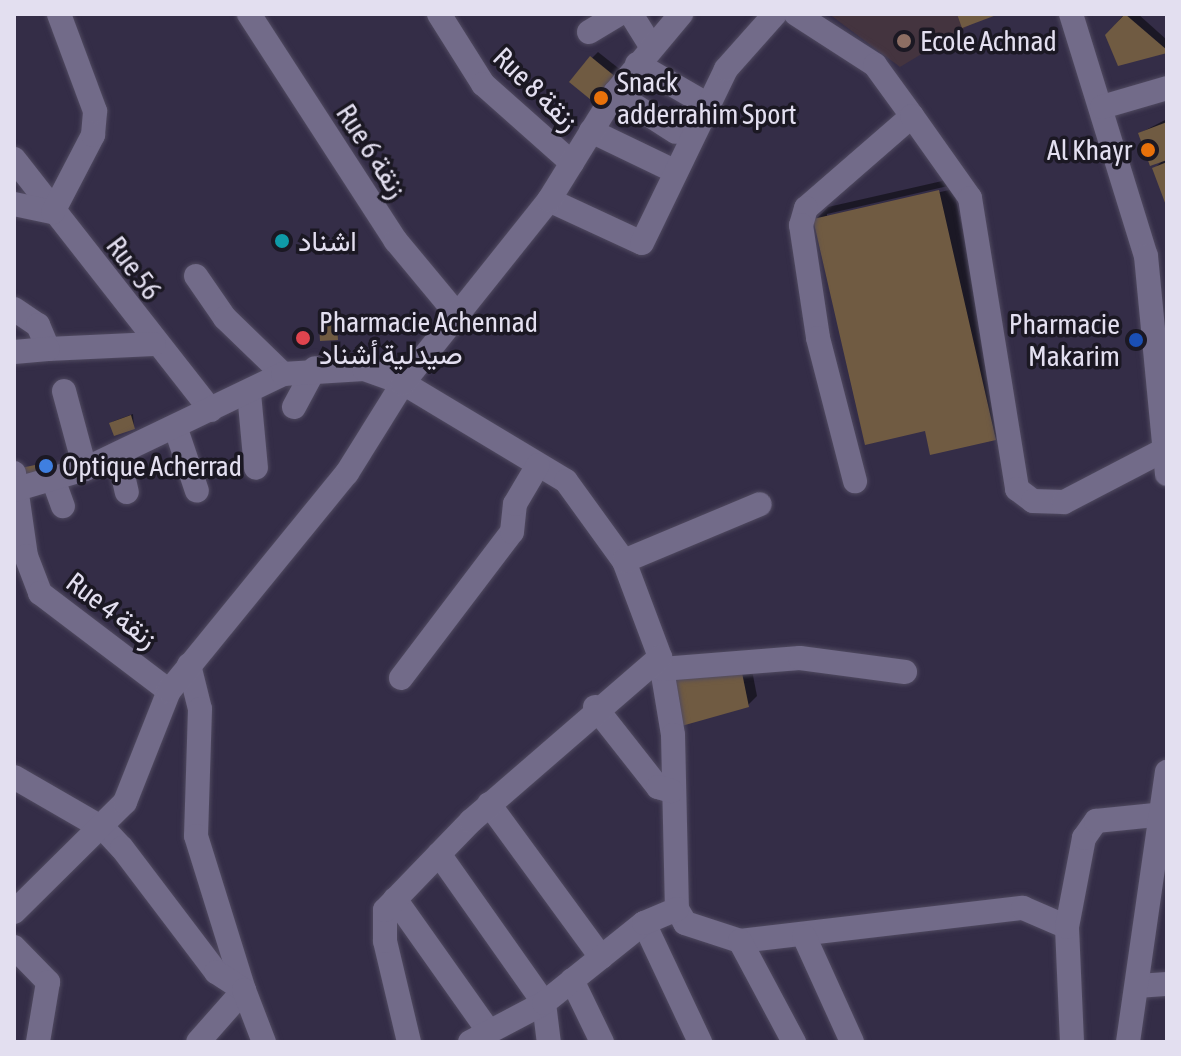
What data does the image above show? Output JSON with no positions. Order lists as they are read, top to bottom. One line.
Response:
{"streets":{"street":["Rue 8 زنقة","Rue 6 زنقة","Rue 56","Rue 4 زنقة"]},"places":["Ecole Achnad","Snack adderrahim Sport","Al Khayr","اشناد","Pharmacie Achennad صيدلية أشناد","Pharmacie Makarim","Optique Acherrad"]}
